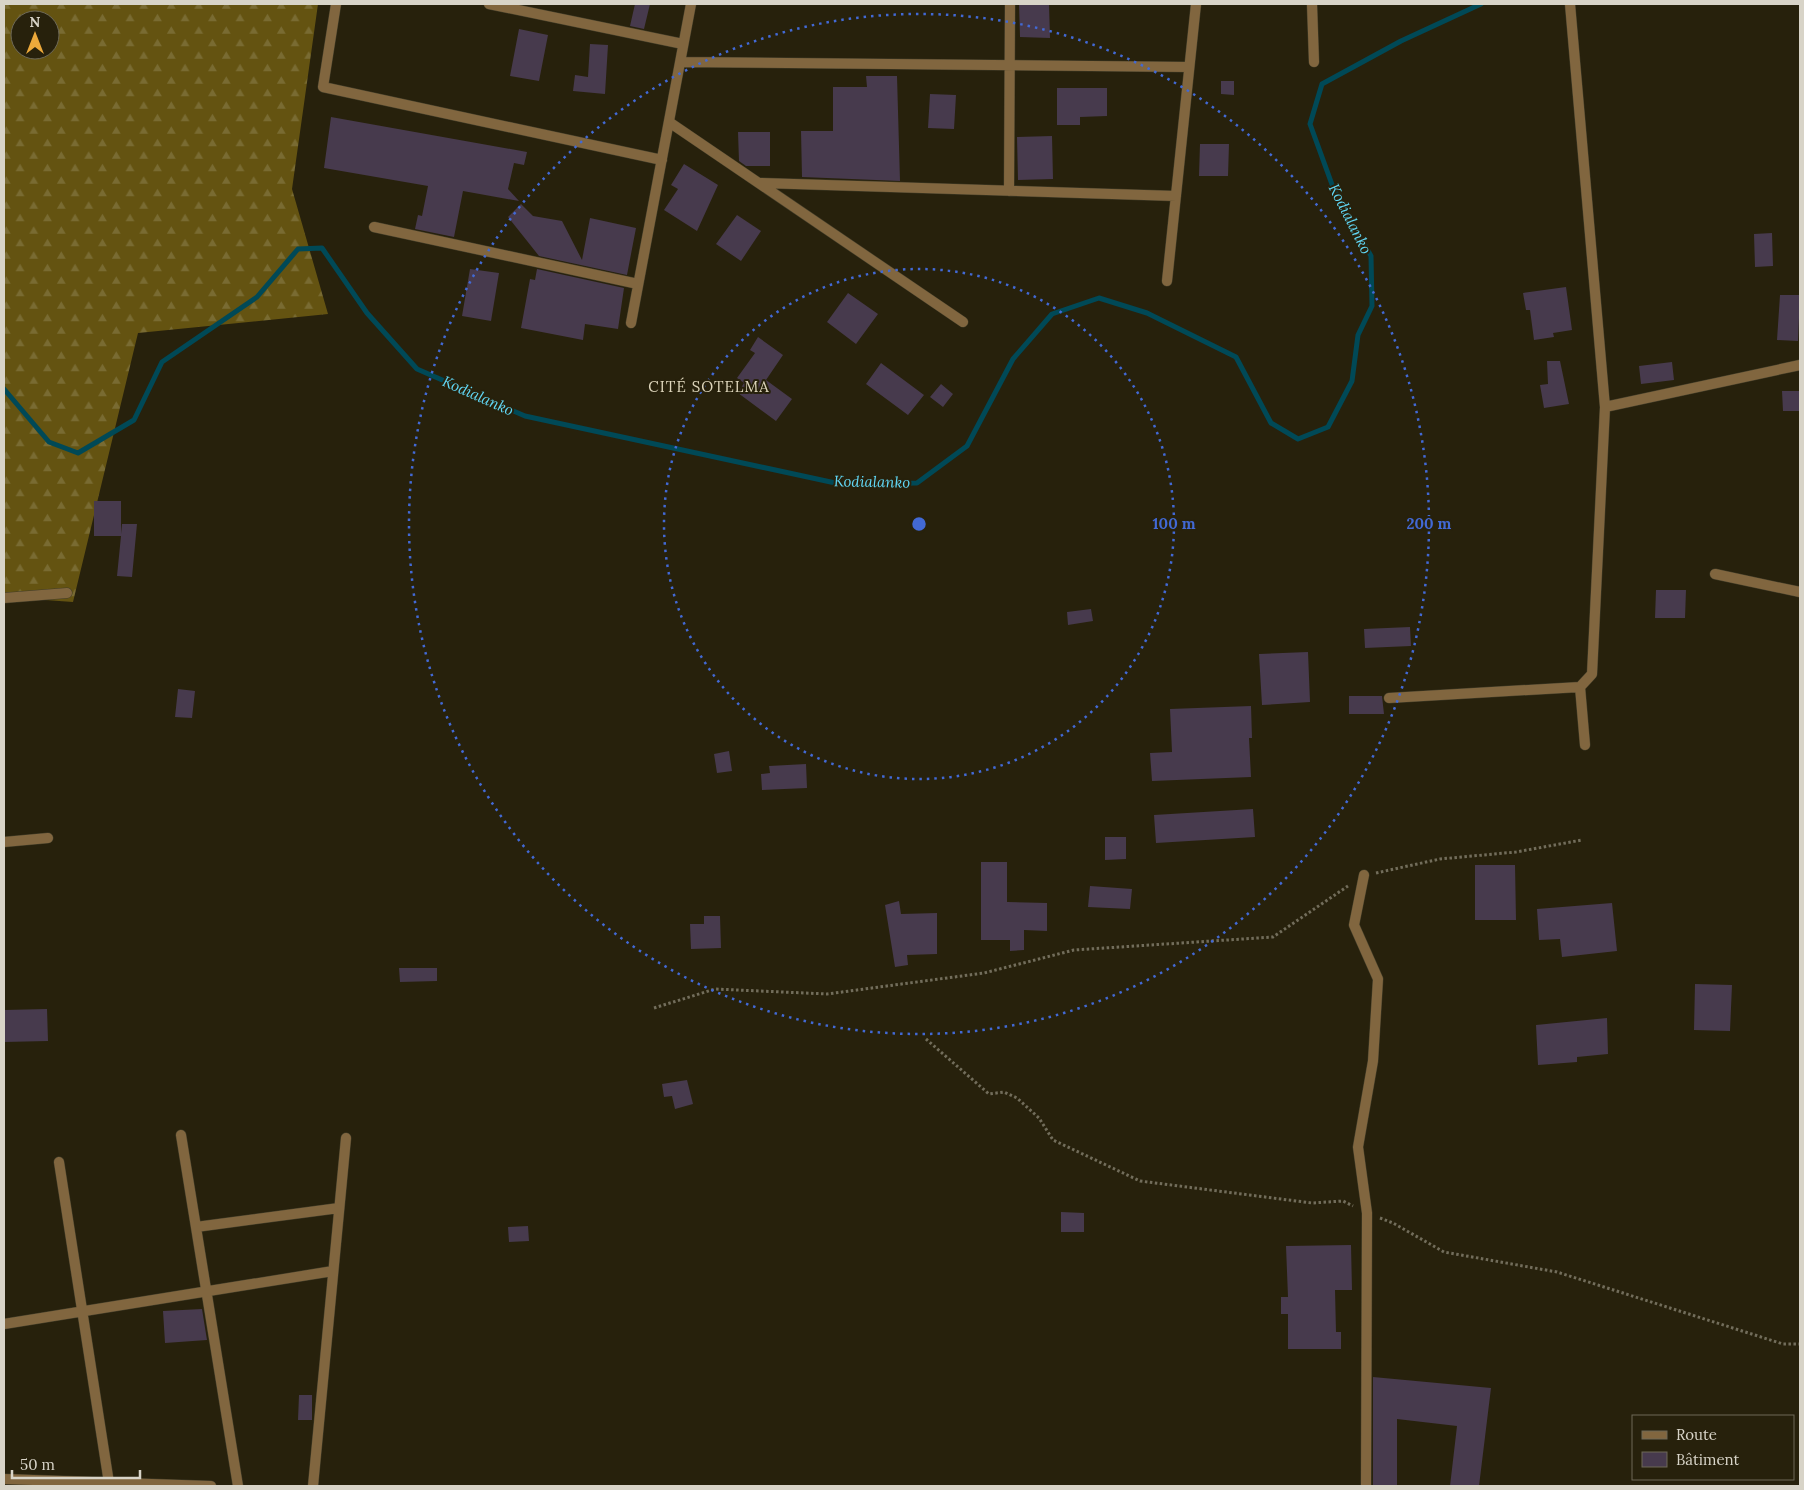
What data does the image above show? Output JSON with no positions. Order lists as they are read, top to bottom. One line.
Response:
{"districts":["CITÉ SOTELMA"],"water":["Kodialanko"],"legend":["Route","Bâtiment"],"scale_bar":"50 m","north":"top","rings":["100 m","200 m"]}
